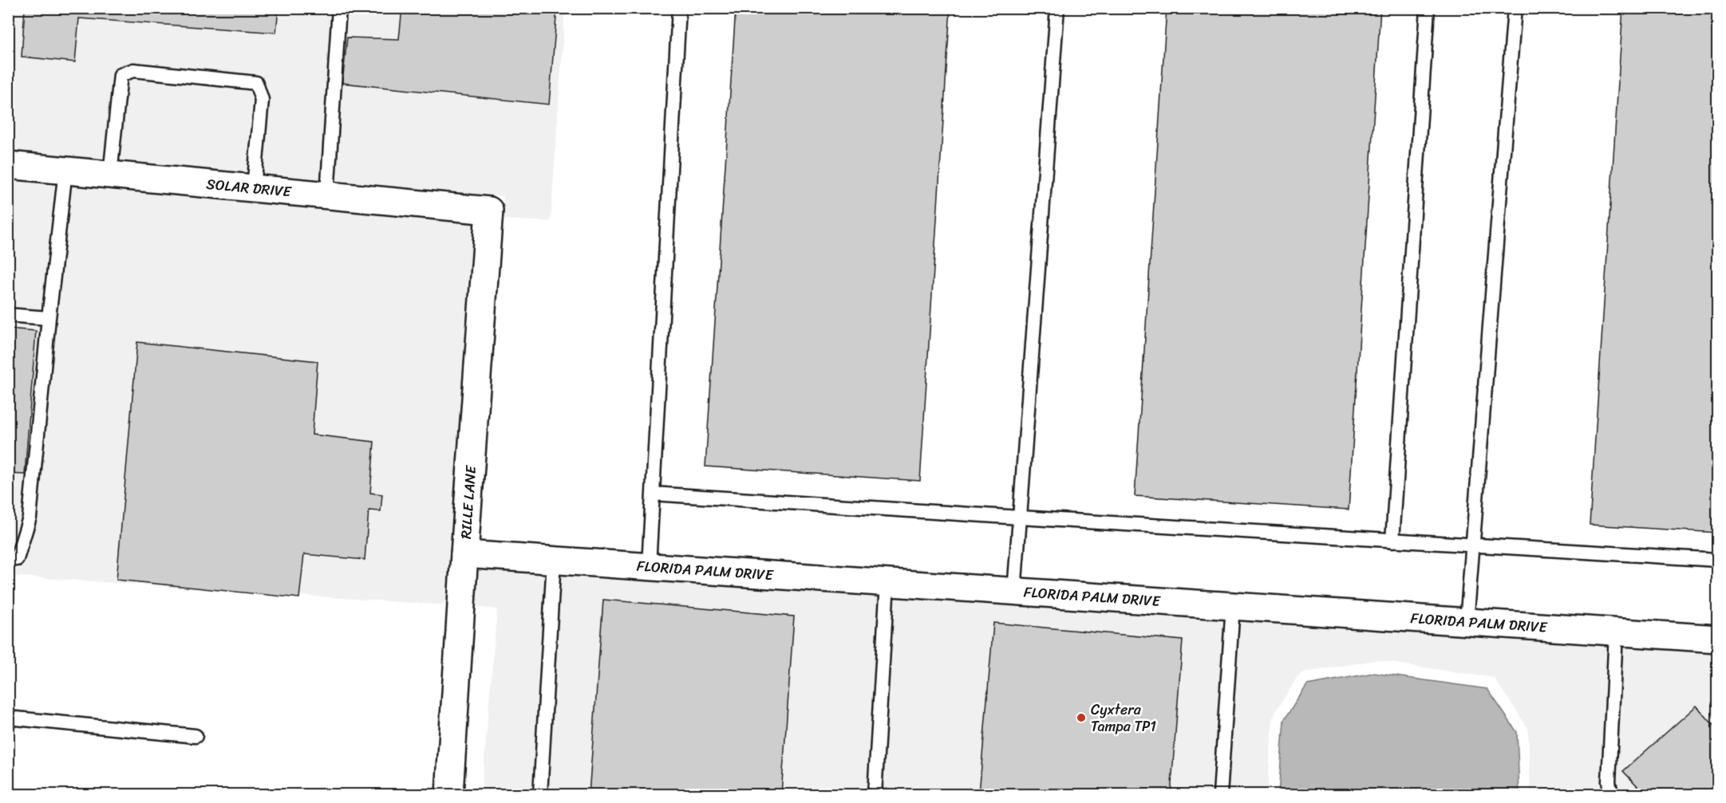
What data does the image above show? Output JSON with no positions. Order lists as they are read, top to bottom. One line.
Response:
{"streets":{"street":["SOLAR DRIVE","RILLE LANE","FLORIDA PALM DRIVE"]},"crossings":[["SOLAR DRIVE","RILLE LANE"],["RILLE LANE","FLORIDA PALM DRIVE"]],"places":["Cyxtera Tampa TP1"]}
